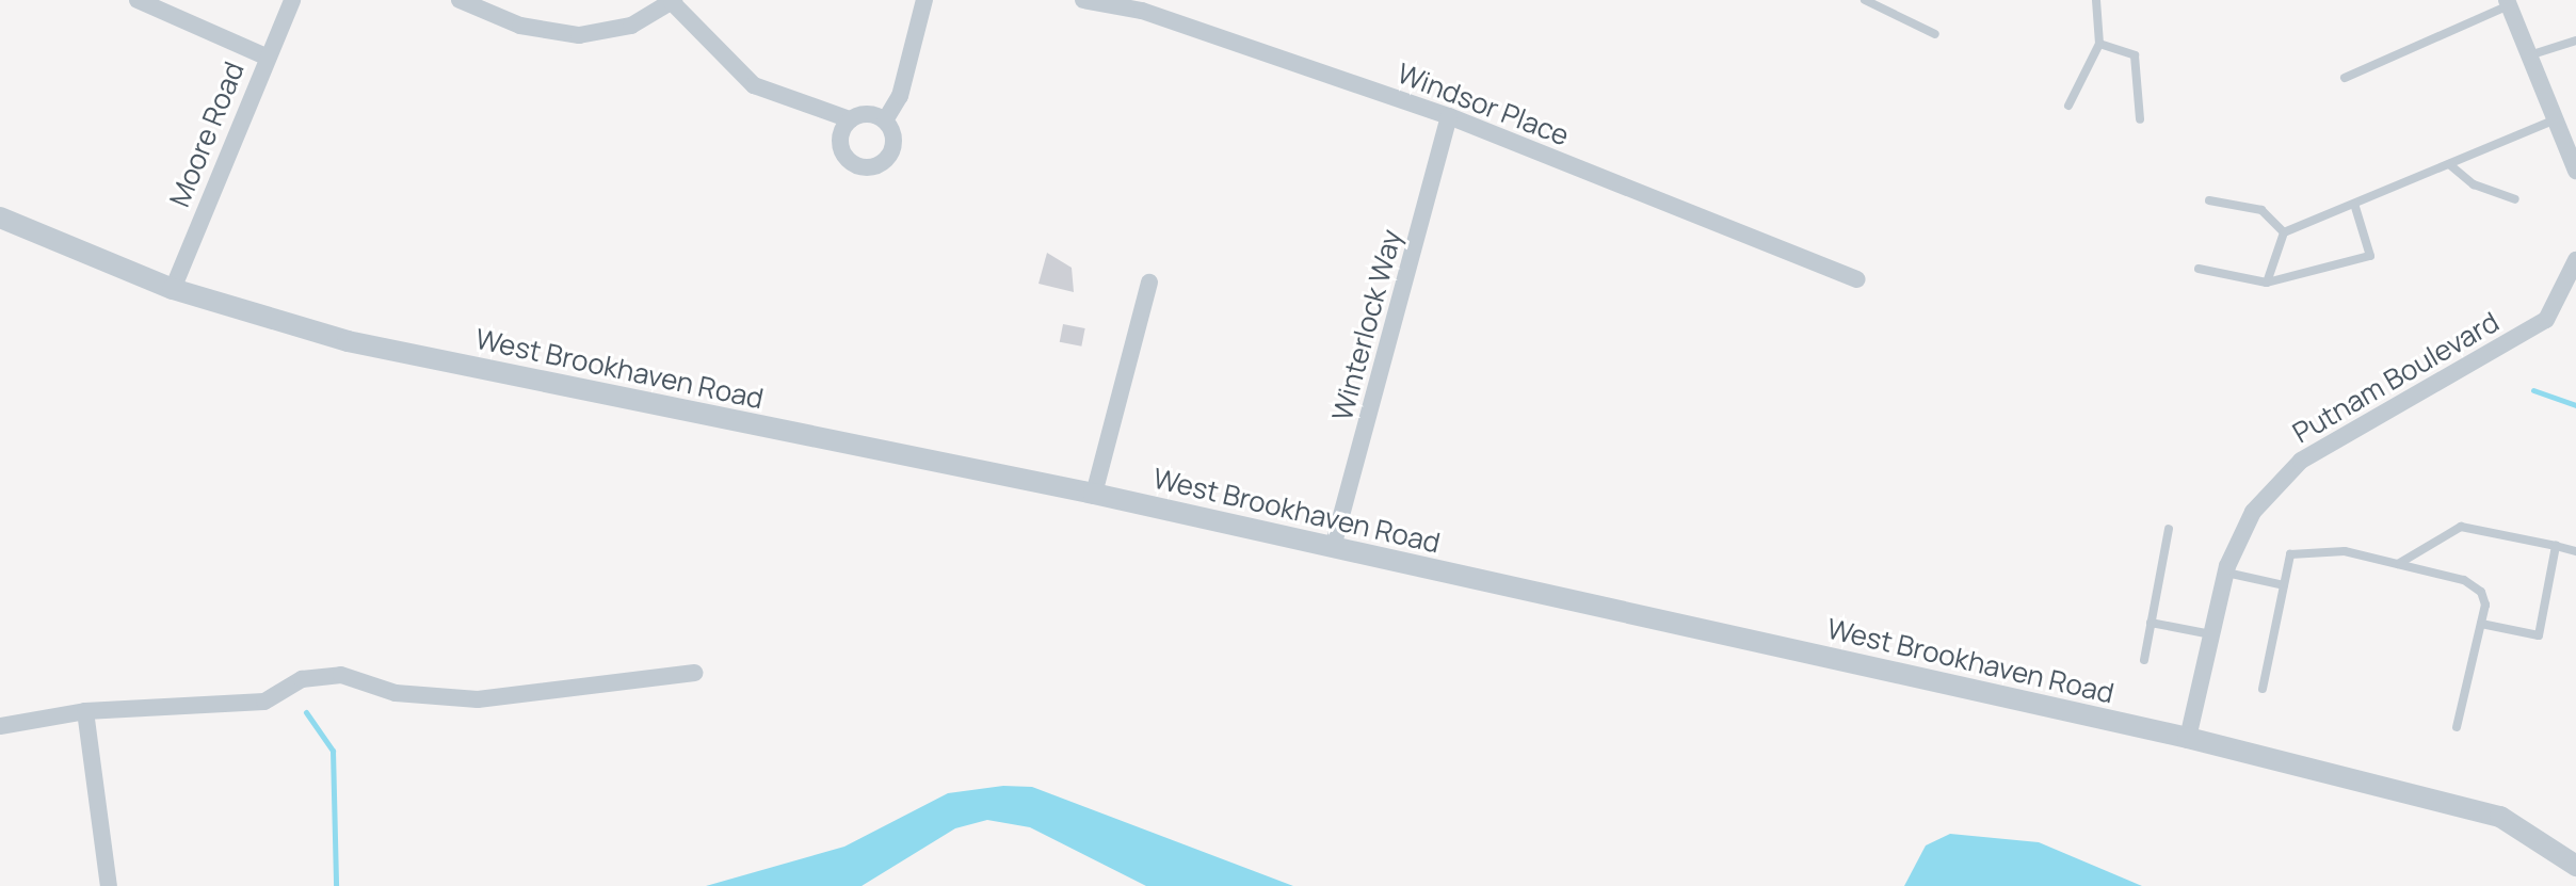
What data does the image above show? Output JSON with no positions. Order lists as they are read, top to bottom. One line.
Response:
{"streets":{"street":["Windsor Place","Moore Road","Winterlock Way","West Brookhaven Road","Putnam Boulevard"]},"crossings":[["Windsor Place","Winterlock Way"],["Moore Road","West Brookhaven Road"],["Winterlock Way","West Brookhaven Road"],["West Brookhaven Road","Putnam Boulevard"]]}
